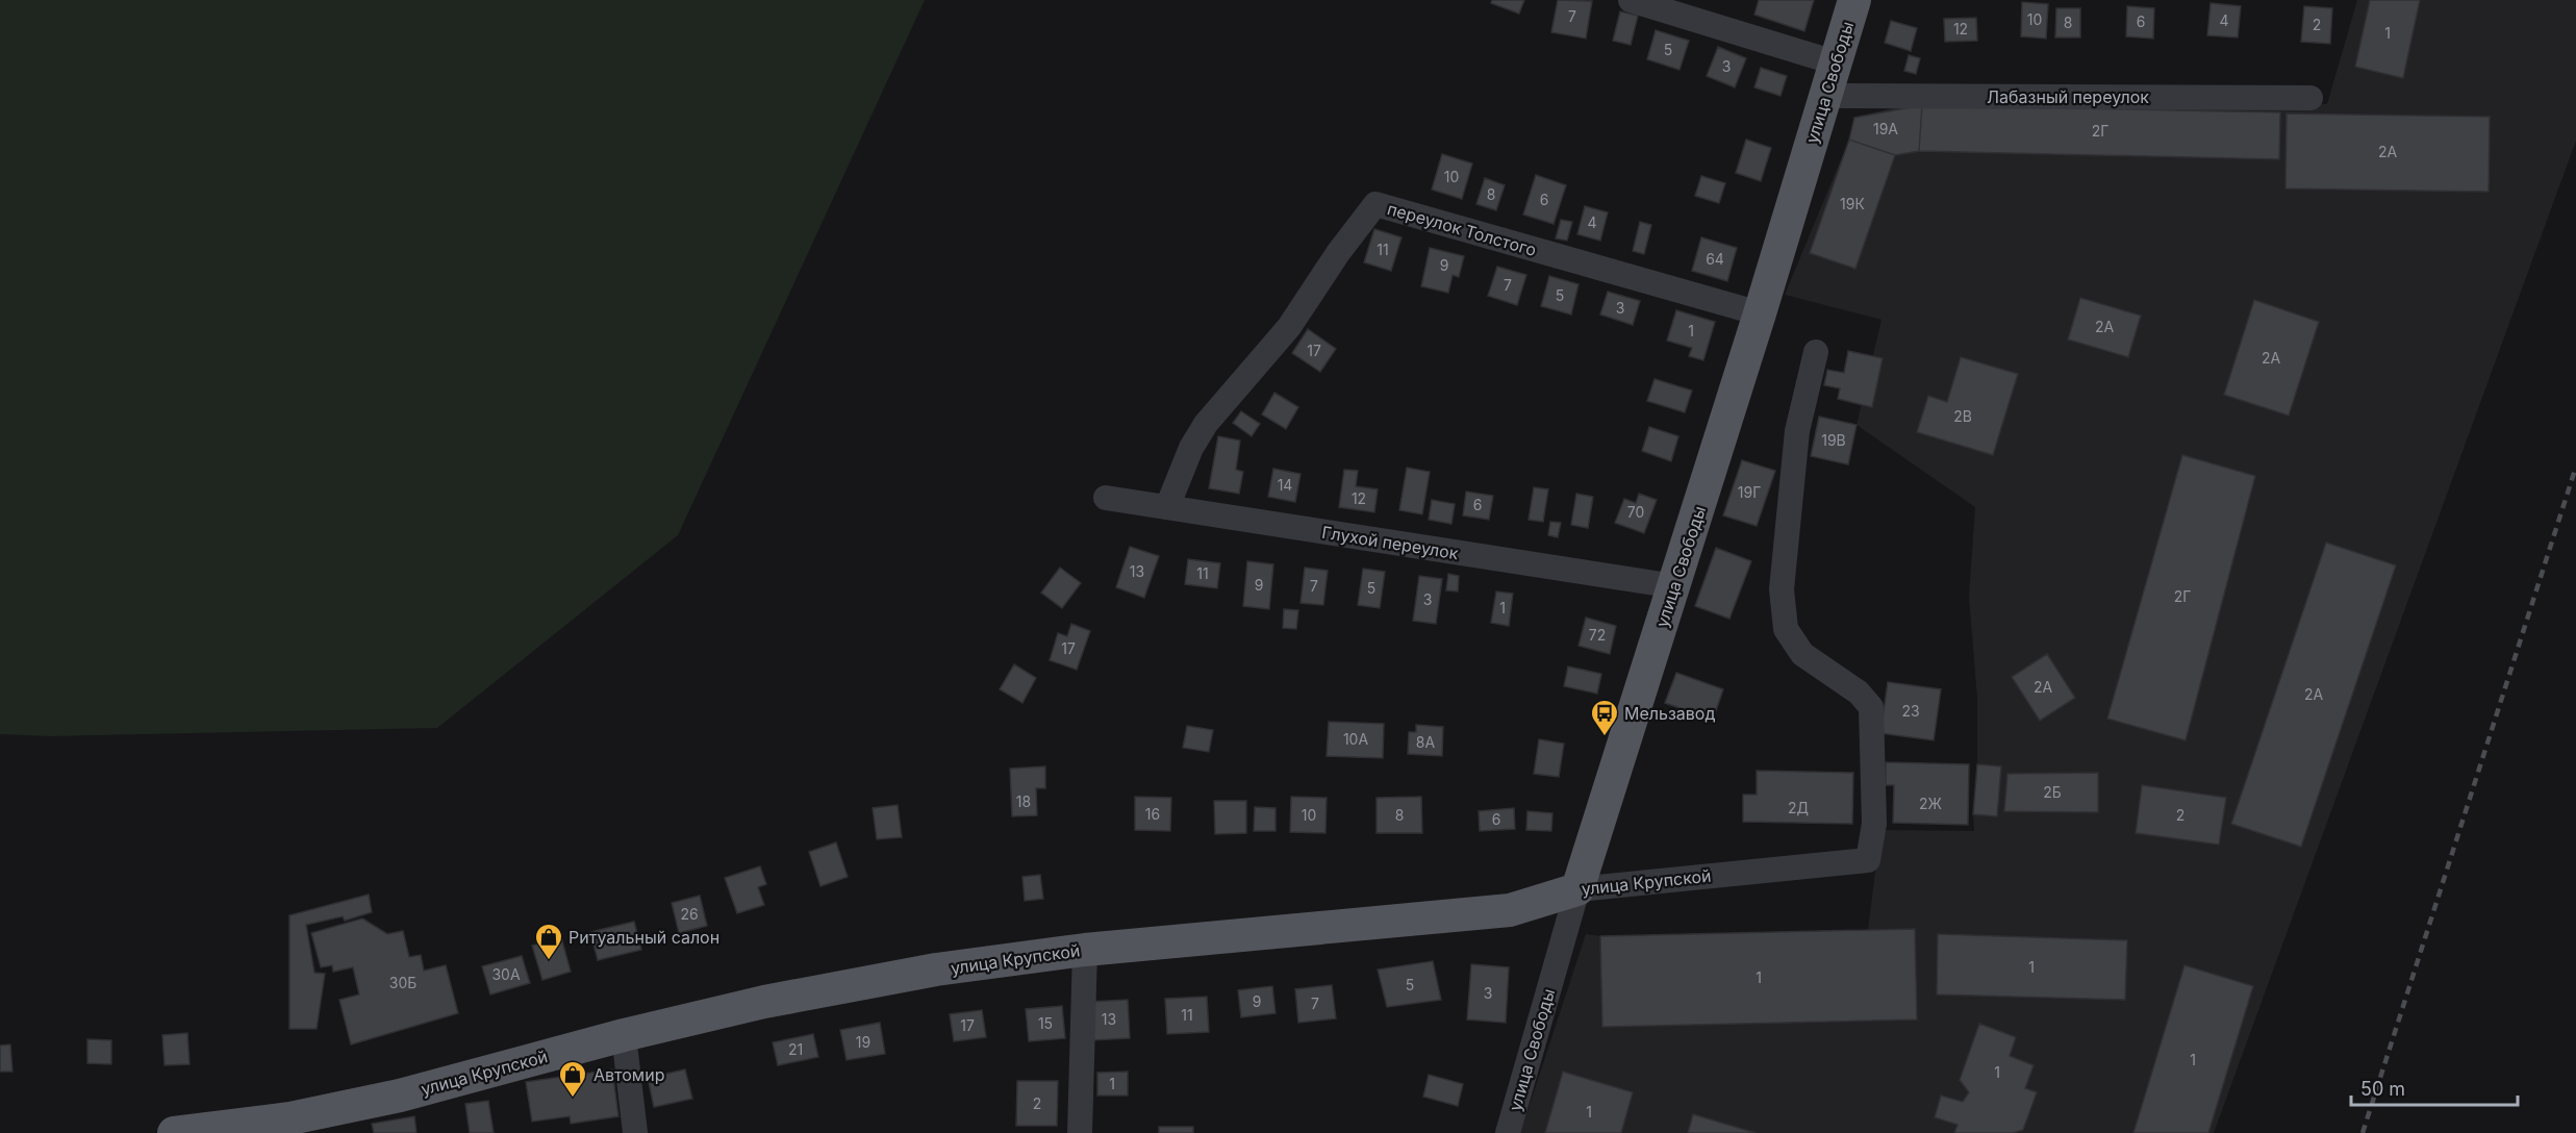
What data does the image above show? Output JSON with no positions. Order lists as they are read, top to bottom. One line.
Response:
{"streets":{"main road":["улица Свободы","улица Крупской"],"street":["Лабазный переулок","переулок Толстого","Глухой переулок"]},"crossings":[["улица Свободы","Лабазный переулок"],["улица Свободы","переулок Толстого"],["улица Свободы","Глухой переулок"],["улица Свободы","улица Крупской"],["переулок Толстого","Глухой переулок"]],"places":{"bus stop":["Мельзавод"],"shop":["Ритуальный салон","Автомир"]},"house_numbers":["7","10","4","6","8","2","12","1","5","3","19А","2Г","2А","10","8","6","19К","4","11","64","9","7","5","3","2А","1","17","2А","2В","19В","14","19Г","12","6","70","13","11","9","7","5","2Г","3","1","72","17","2А","2А","2З","10А","8А","2Б","18","2Ж","2Д","16","10","8","2","6","26","1","30А","1","30Б","5","3","9","7","11","13","15","17","19","21","1","1","1","2","1"],"scale_bar":"50 m"}
